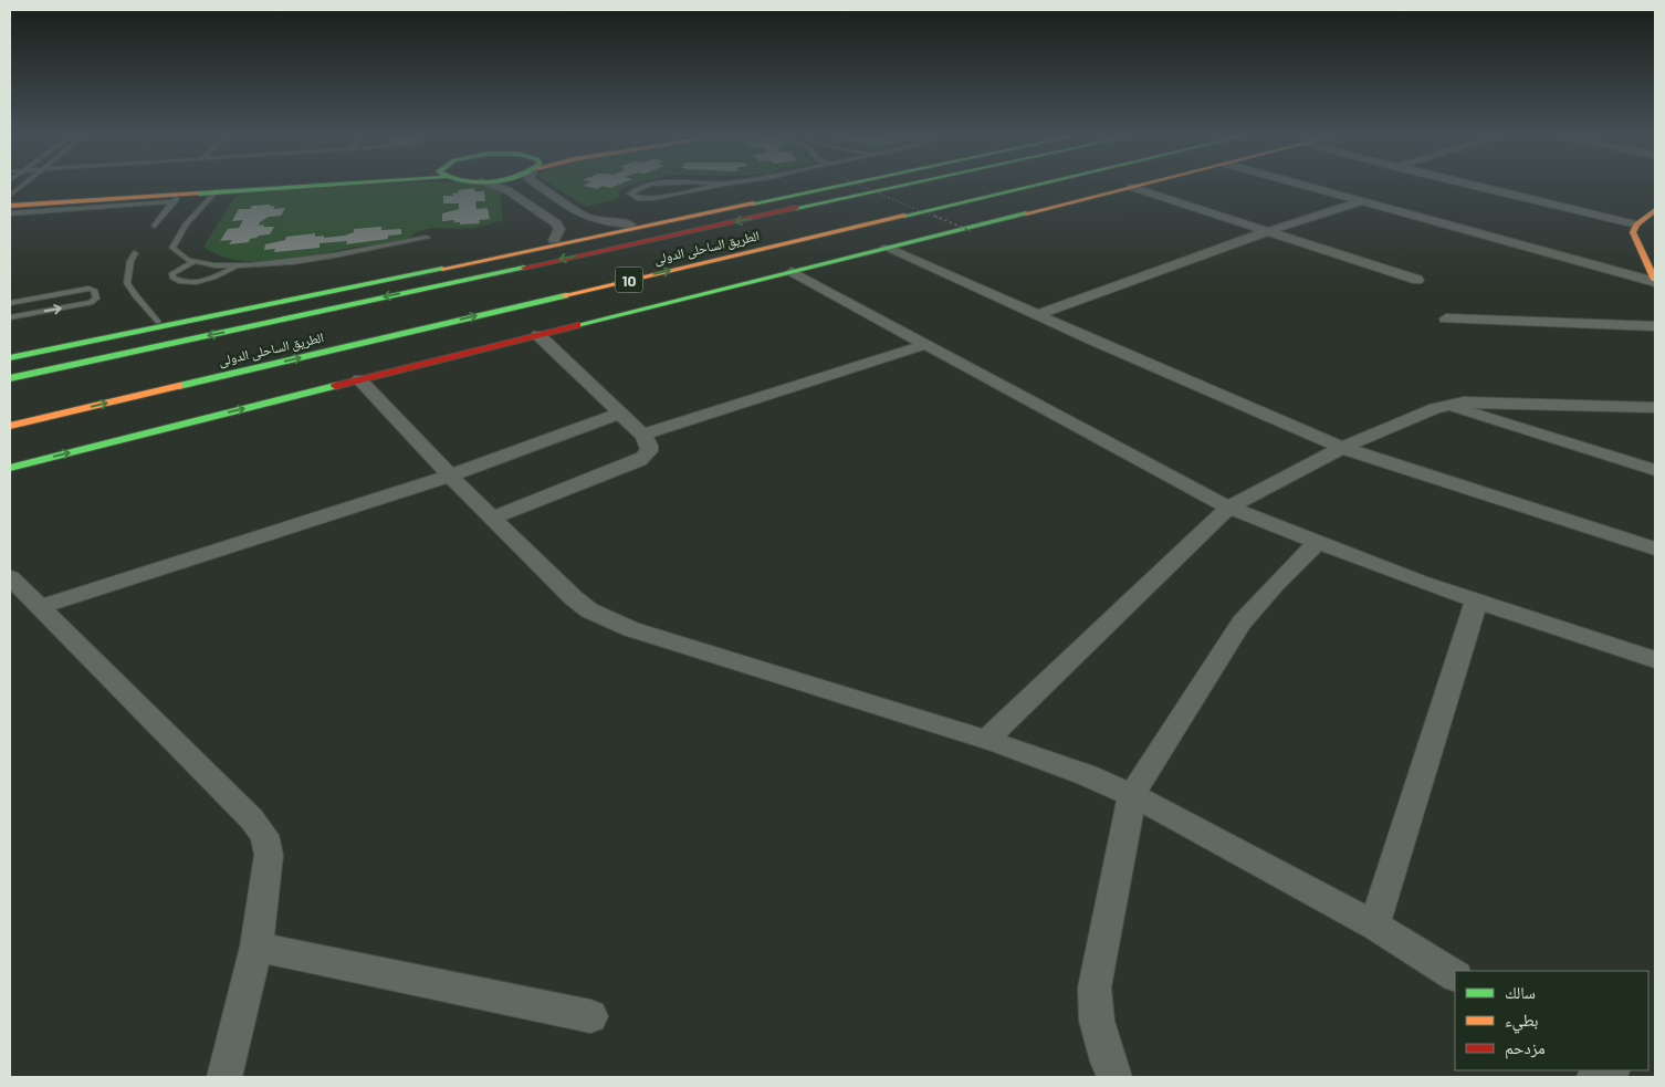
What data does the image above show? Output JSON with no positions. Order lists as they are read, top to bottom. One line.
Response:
{"streets":{"main road":["الطريق الساحلى الدولى","10"]},"legend":["سالك","بطيء","مزدحم"]}
